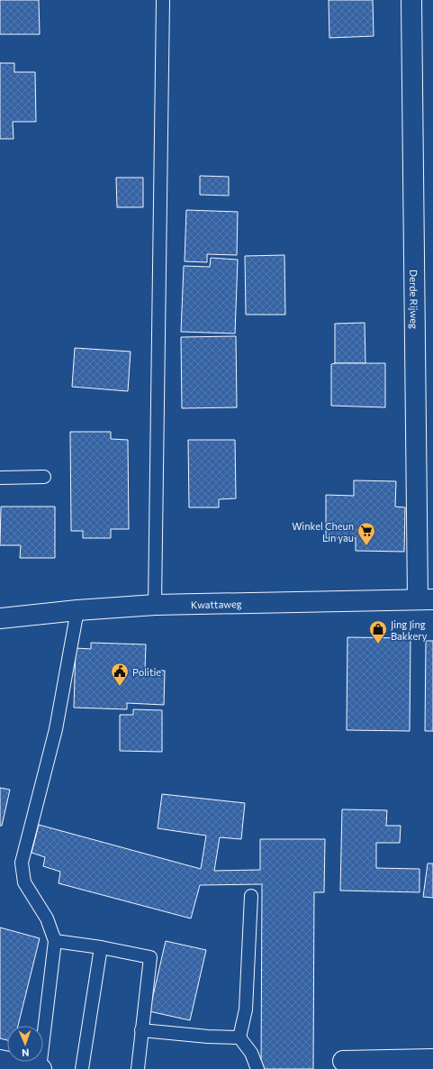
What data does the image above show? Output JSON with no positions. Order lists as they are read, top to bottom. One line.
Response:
{"streets":{"street":["Derde Rijweg","Kwattaweg"]},"crossings":[["Derde Rijweg","Kwattaweg"]],"places":{"supermarket":["Winkel Cheun Lin yau"],"shop":["Jing Jing Bakkery"],"public building":["Politie"]},"north":"bottom"}
